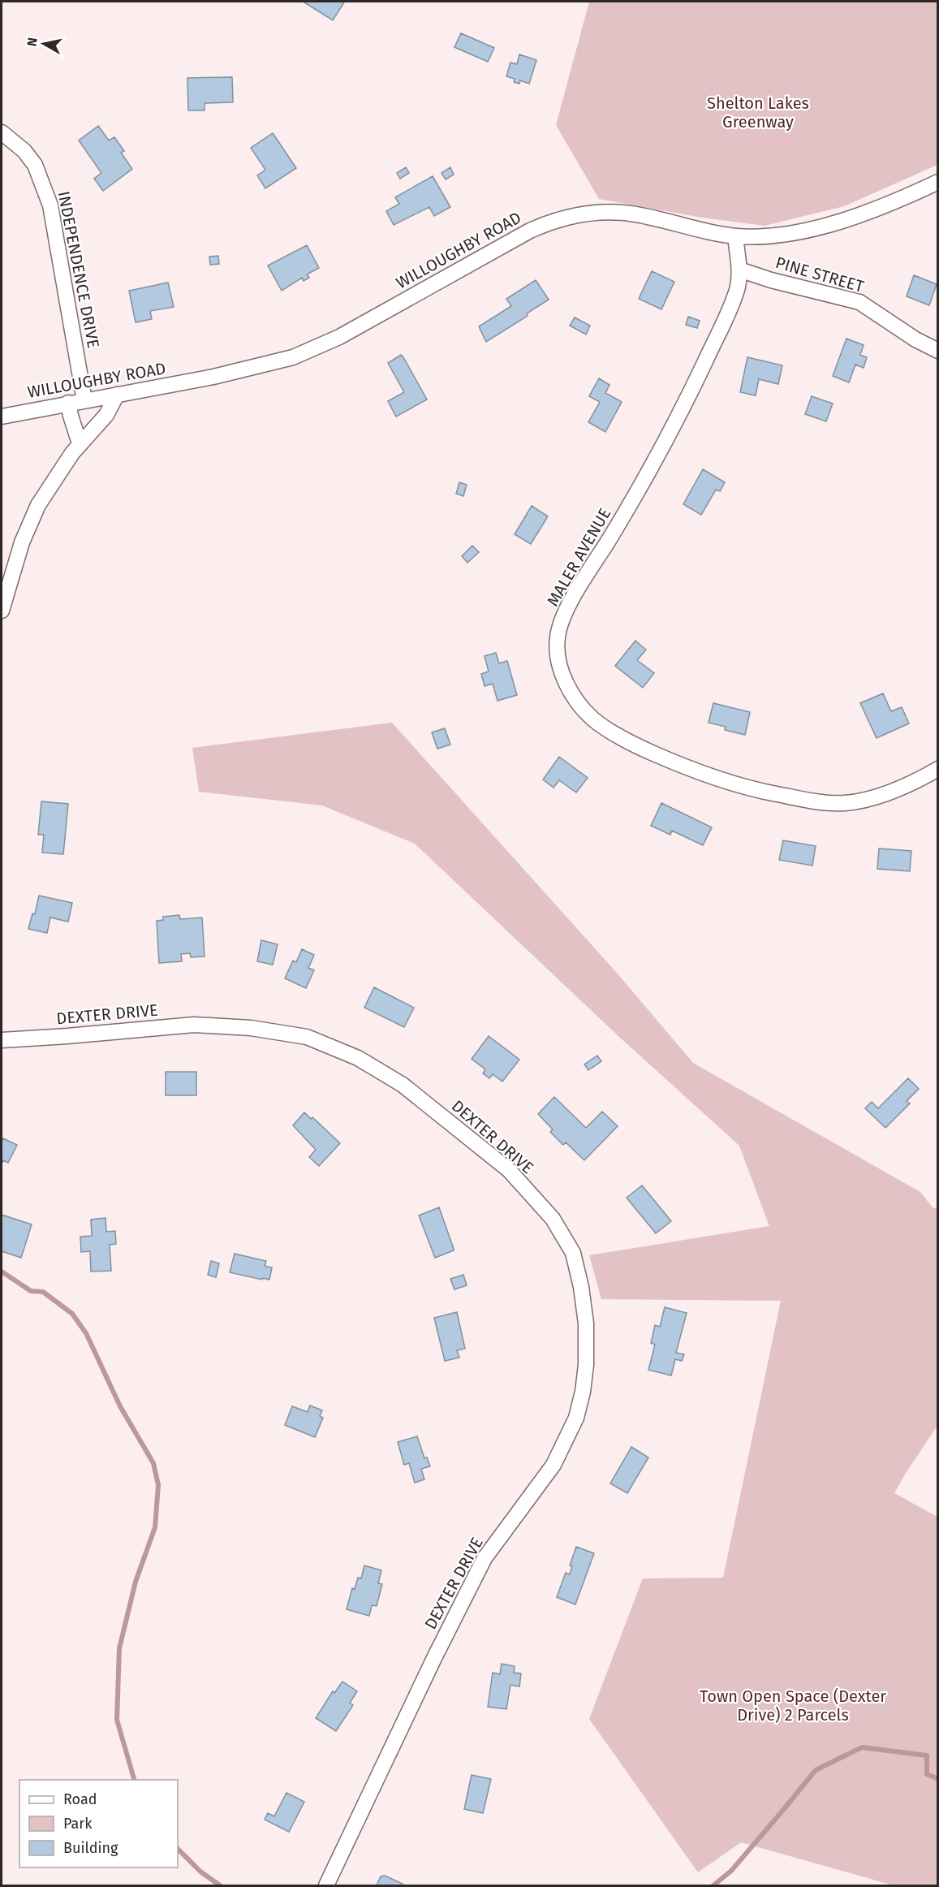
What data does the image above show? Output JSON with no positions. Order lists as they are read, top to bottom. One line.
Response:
{"streets":{"street":["WILLOUGHBY ROAD","INDEPENDENCE DRIVE","PINE STREET","MALER AVENUE","DEXTER DRIVE"]},"crossings":[["WILLOUGHBY ROAD","INDEPENDENCE DRIVE"],["WILLOUGHBY ROAD","MALER AVENUE"],["PINE STREET","MALER AVENUE"]],"parks":["Shelton Lakes Greenway","Town Open Space (Dexter Drive) 2 Parcels"],"legend":["Road","Park","Building"],"north":"left"}
